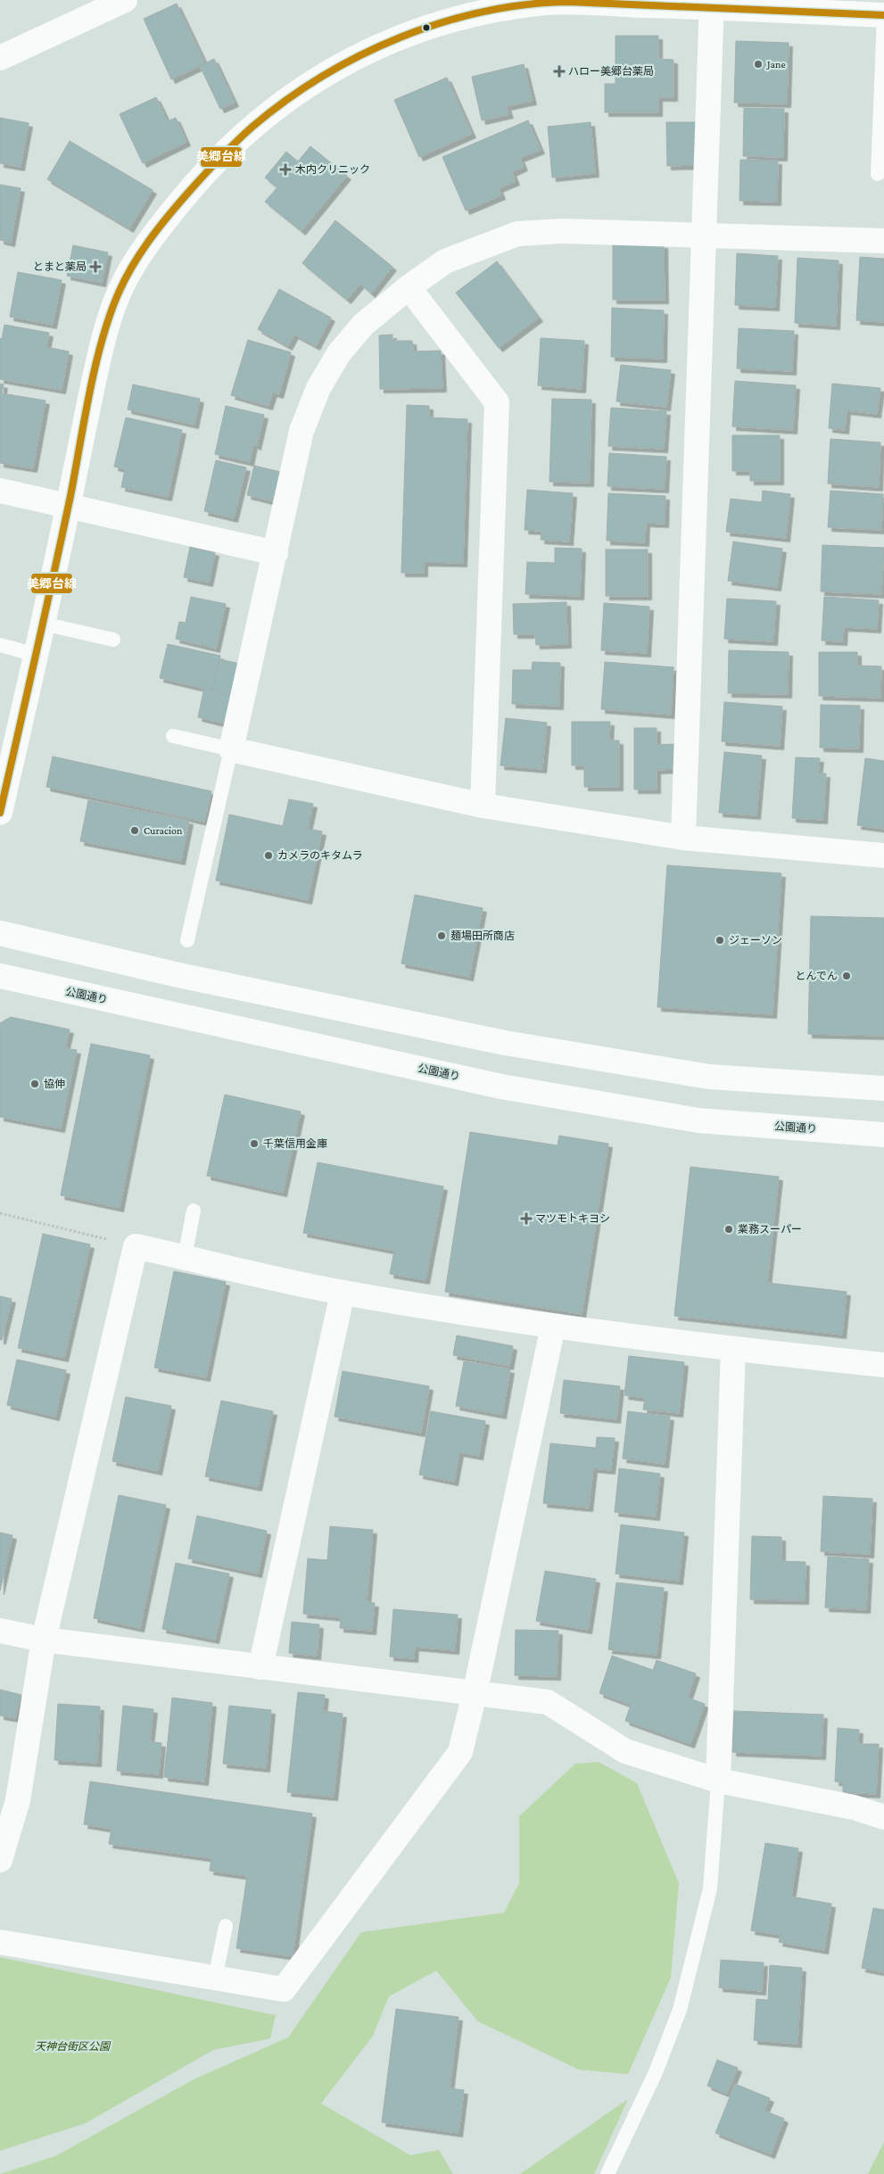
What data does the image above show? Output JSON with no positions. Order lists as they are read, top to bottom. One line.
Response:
{"streets":{"street":["公園通り"]},"parks":["天神台街区公園"],"places":{"other":["Jane","Curacion","カメラのキタムラ","麺場田所商店","ジェーソン","とんでん","協伸","千葉信用金庫","業務スーパー"],"health":["ハロー美郷台薬局","木内クリニック","とまと薬局","マツモトキヨシ"]},"lines":["transit line 美郷台線"]}
